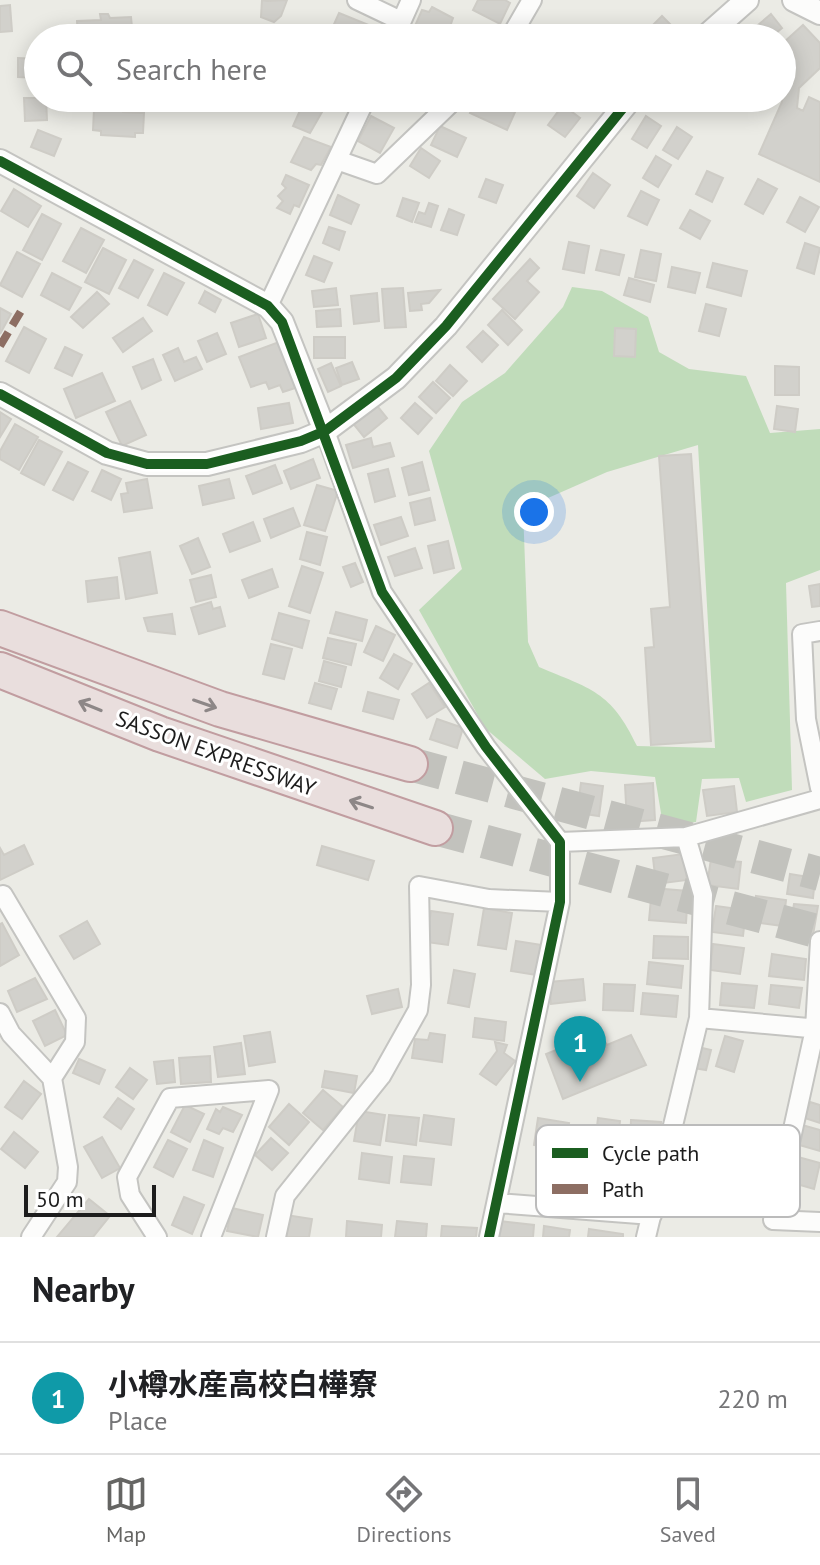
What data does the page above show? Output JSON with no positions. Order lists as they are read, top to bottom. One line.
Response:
{"streets":{"highway":["SASSON EXPRESSWAY"]},"legend":["Cycle path","Path"],"scale_bar":"50 m","page":{"search":"Search here","pins":"1","scale":"50 m","heading":"Nearby","list":[{"mark":"1","name":"小樽水産高校白樺寮","note":"Place","value":"220 m"}],"nav":["Map","Directions","Saved"]}}
